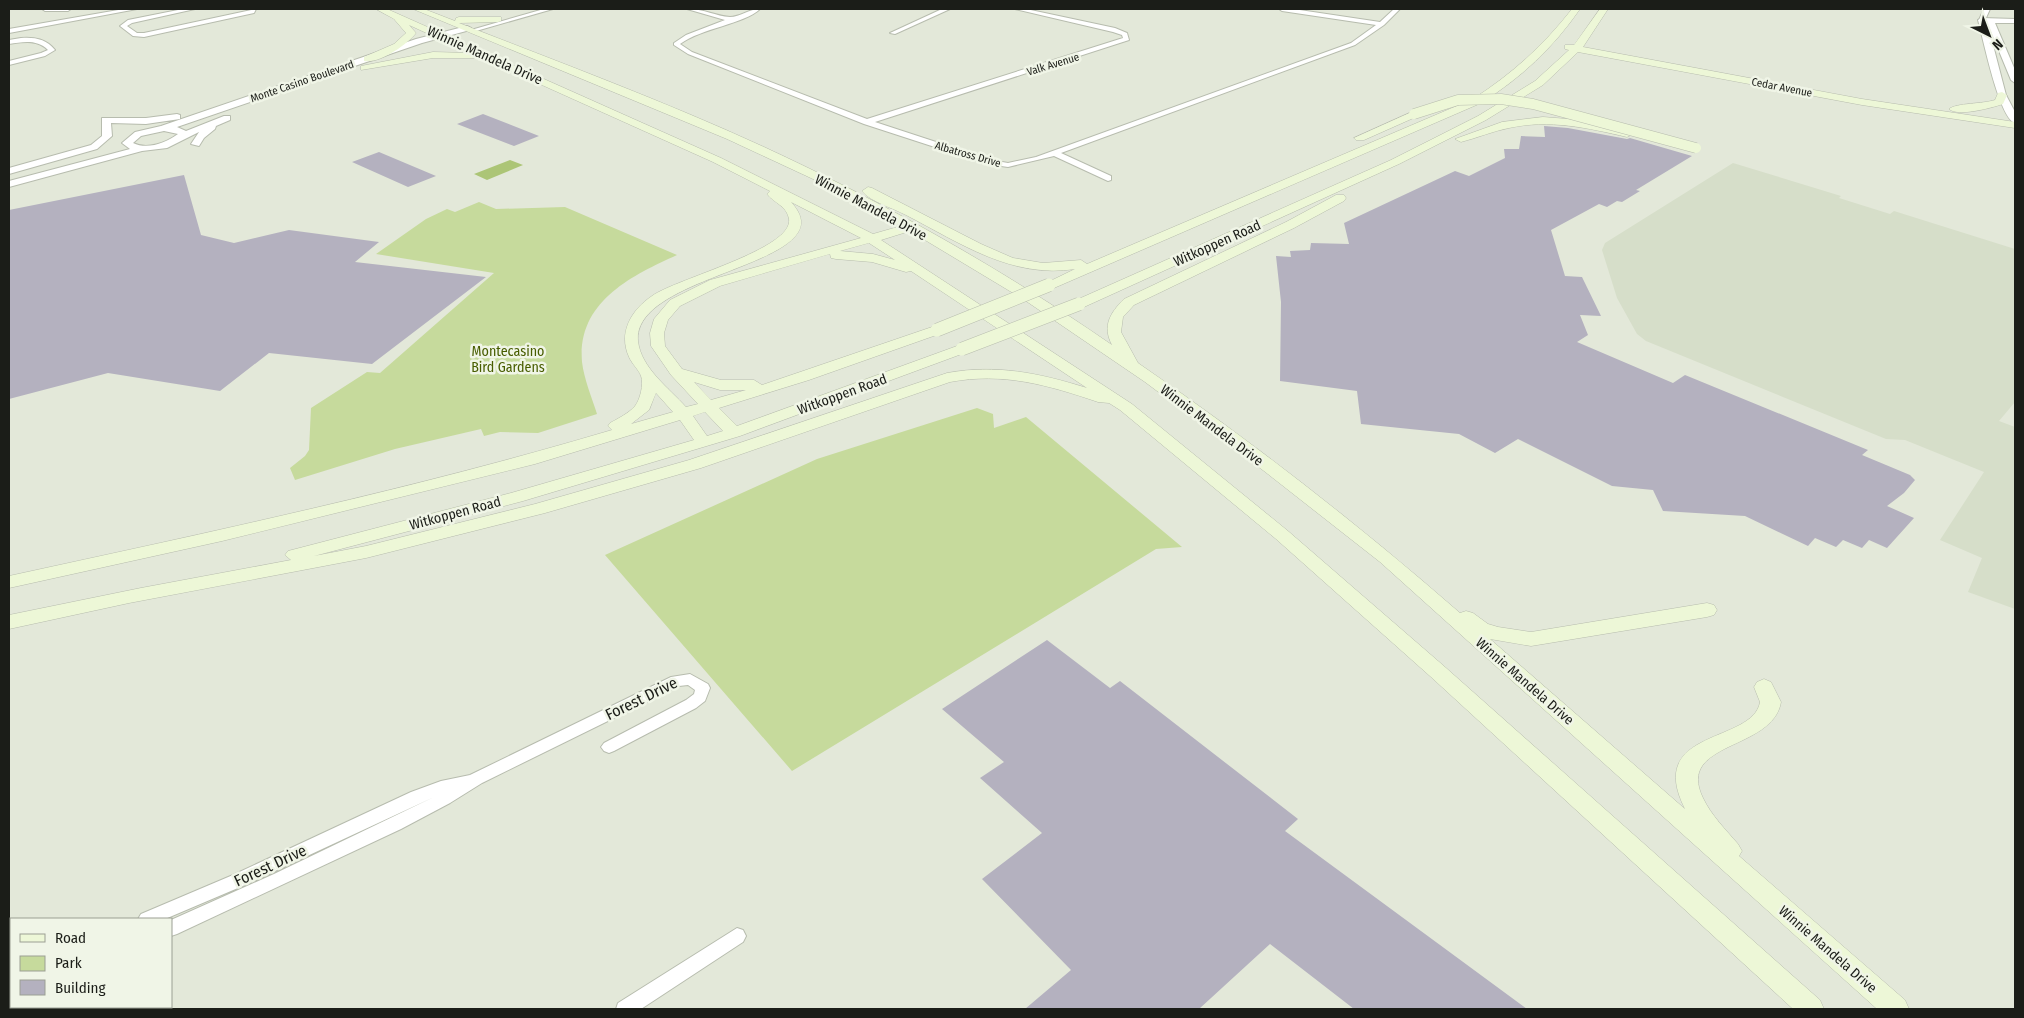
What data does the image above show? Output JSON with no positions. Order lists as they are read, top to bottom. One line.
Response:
{"streets":{"main road":["Winnie Mandela Drive","Cedar Avenue","Witkoppen Road"],"street":["Valk Avenue","Monte Casino Boulevard","Albatross Drive","Forest Drive"]},"crossings":[["Winnie Mandela Drive","Monte Casino Boulevard"],["Valk Avenue","Albatross Drive"],["Cedar Avenue","Witkoppen Road"]],"parks":["Montecasino Bird Gardens"],"legend":["Road","Park","Building"],"north":"bottom right"}
